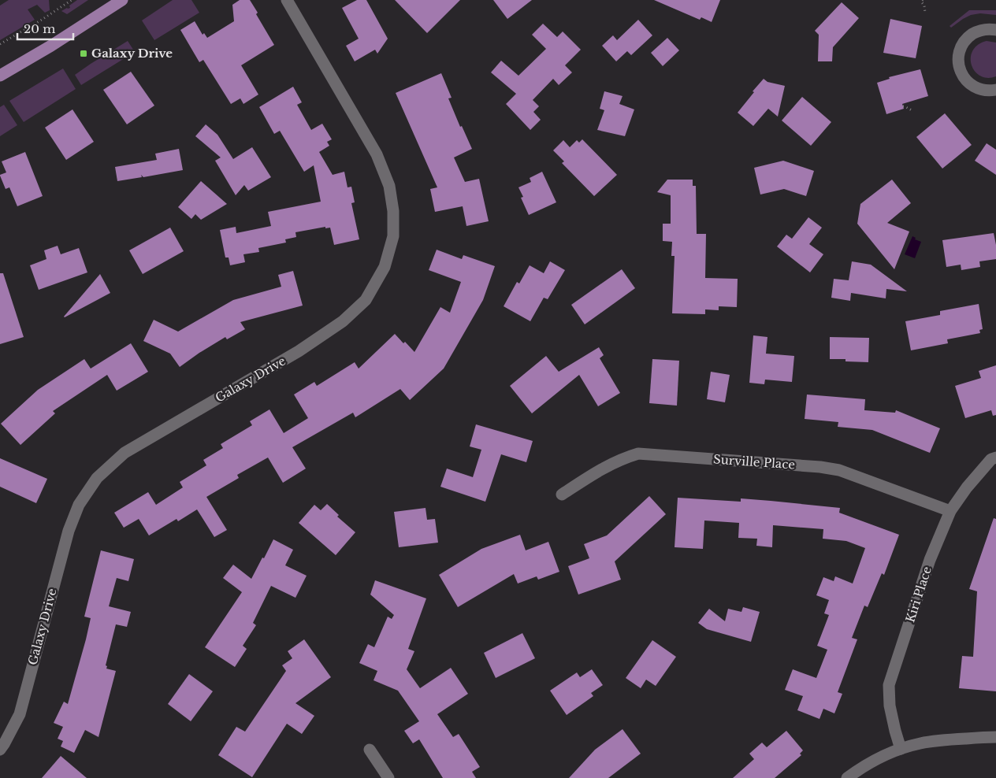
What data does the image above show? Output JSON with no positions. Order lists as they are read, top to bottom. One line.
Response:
{"streets":{"street":["Galaxy Drive","Surville Place","Kiri Place"]},"crossings":[["Surville Place","Kiri Place"]],"places":{"transit":["Galaxy Drive"]},"scale_bar":"20 m"}
